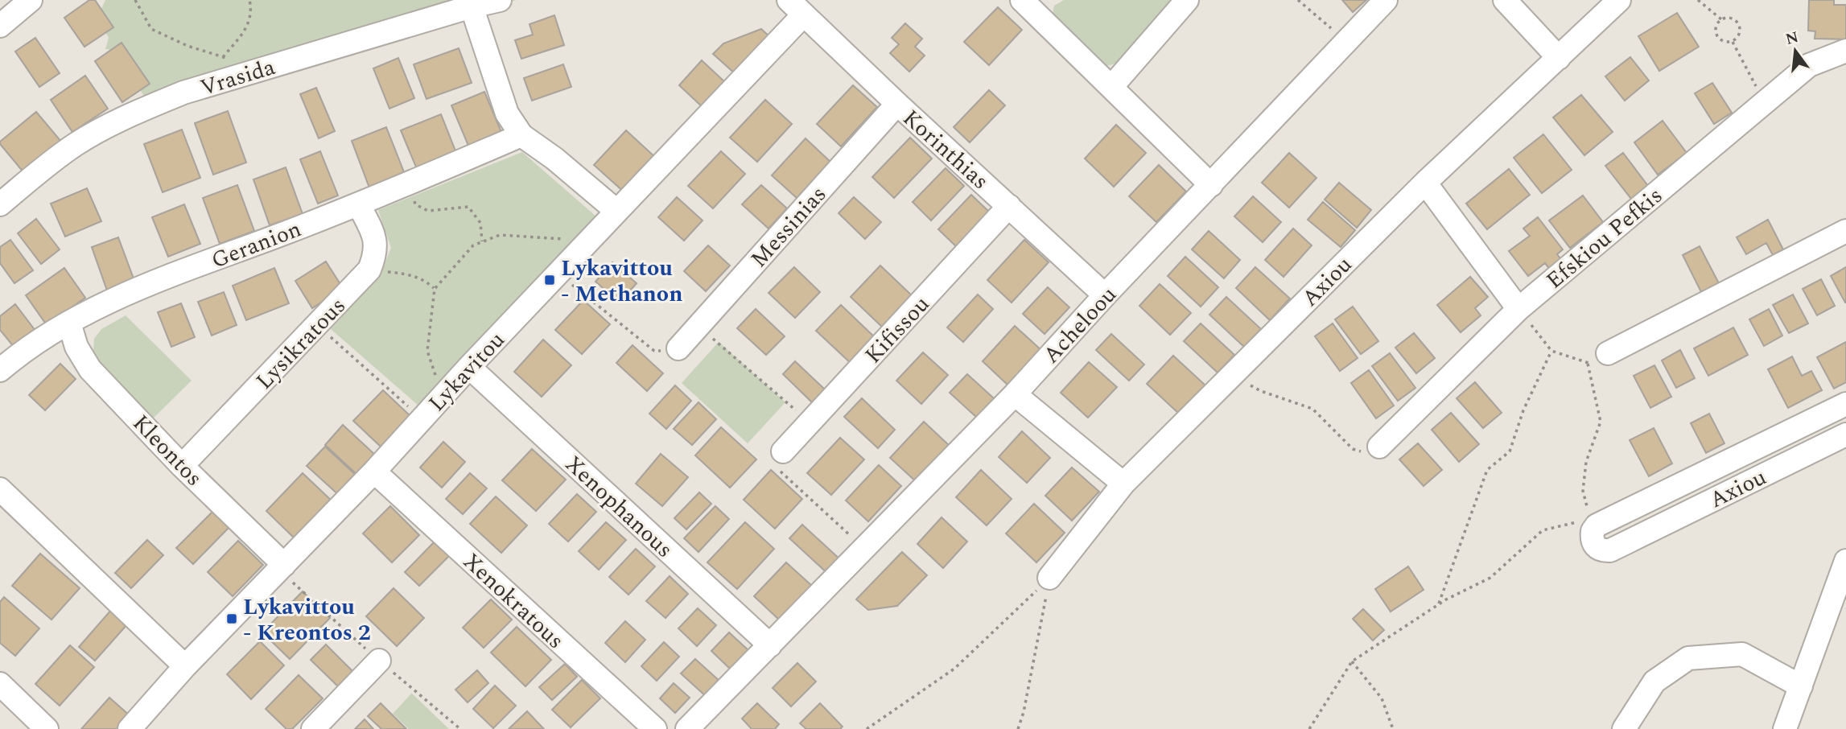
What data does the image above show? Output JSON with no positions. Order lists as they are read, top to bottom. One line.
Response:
{"streets":{"street":["Vrasida","Korinthias","Messinias","Efskiou Pefkis","Geranion","Axiou","Acheloou","Kifissou","Lysikratous","Lykavitou","Kleontos","Xenophanous","Xenokratous"]},"crossings":[["Korinthias","Messinias"],["Korinthias","Acheloou"],["Korinthias","Kifissou"],["Korinthias","Lykavitou"],["Geranion","Kleontos"],["Acheloou","Xenophanous"],["Lysikratous","Kleontos"],["Lykavitou","Kleontos"],["Lykavitou","Xenophanous"],["Lykavitou","Xenokratous"]],"places":{"transit":["Lykavittou - Methanon","Lykavittou - Kreontos 2"]},"north":"top"}
